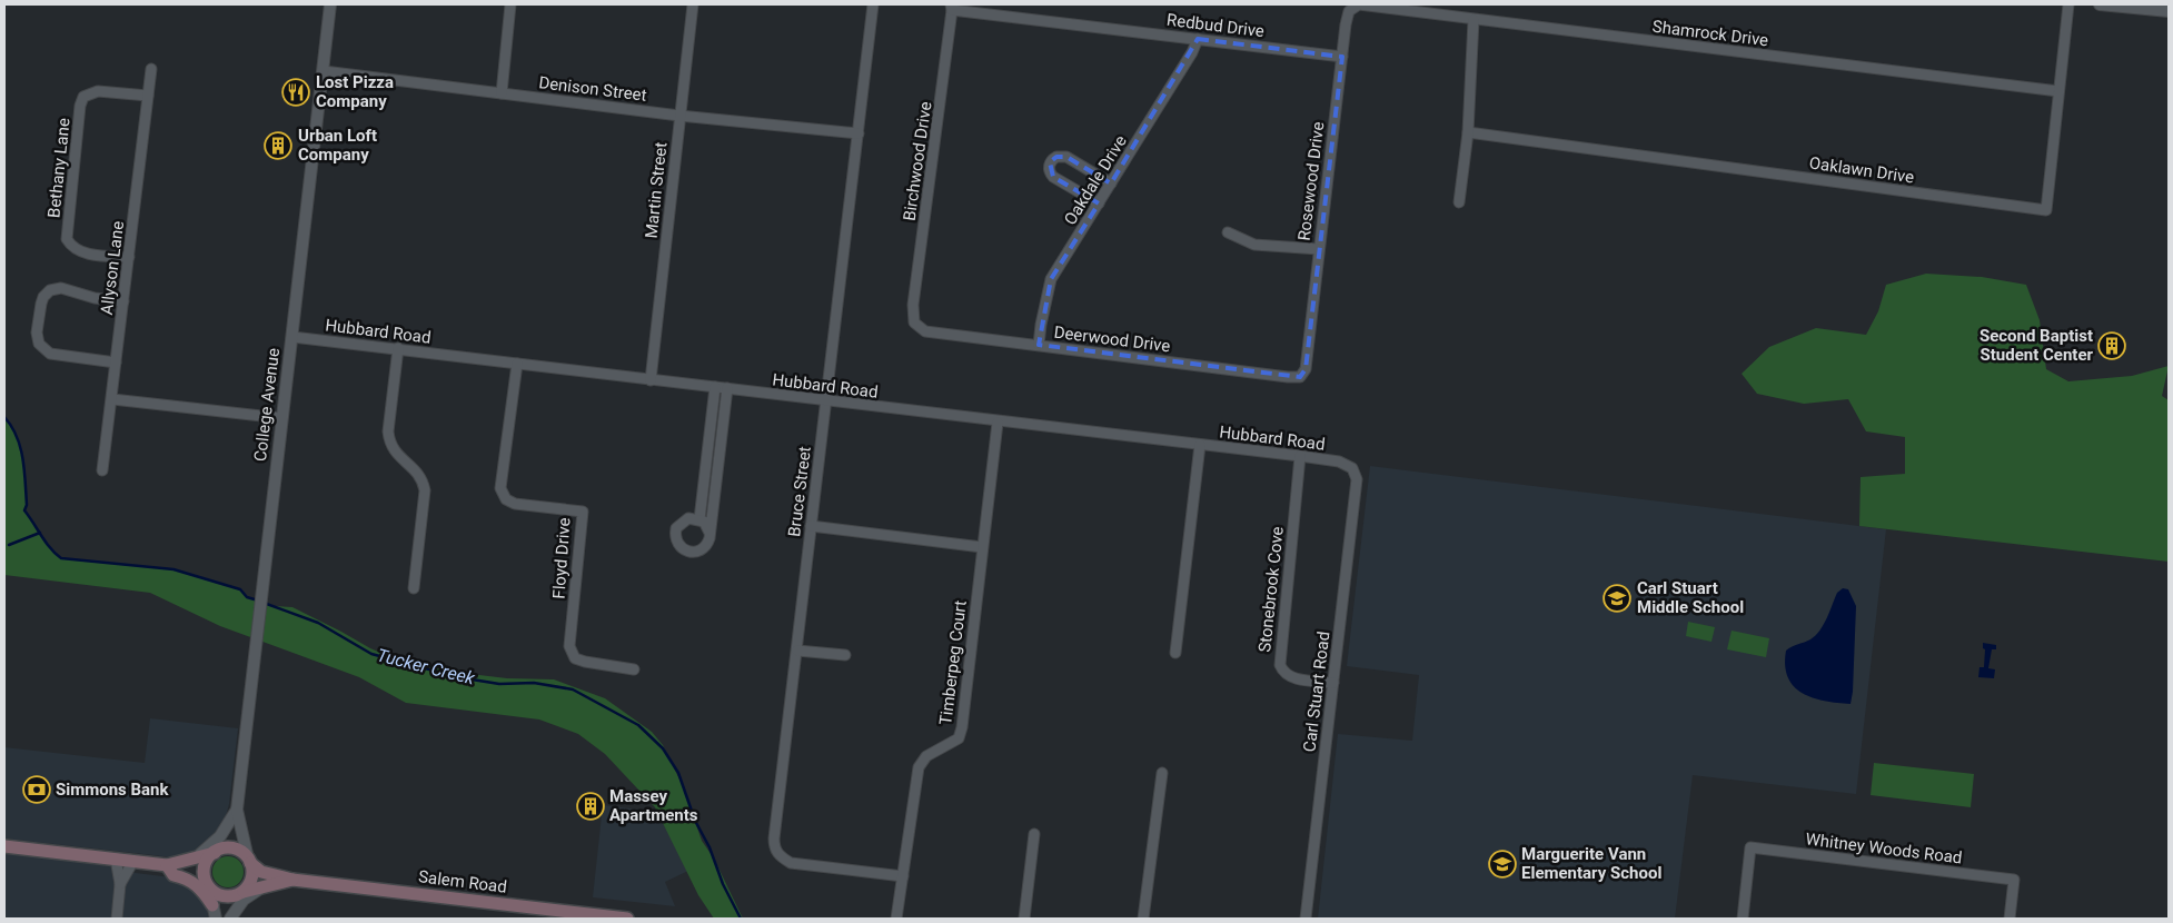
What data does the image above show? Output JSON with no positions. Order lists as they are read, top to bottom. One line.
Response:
{"streets":{"main road":["Salem Road"],"street":["Redbud Drive","Shamrock Drive","Denison Street","Birchwood Drive","Bethany Lane","Oaklawn Drive","Oakdale Drive","Rosewood Drive","Martin Street","Allyson Lane","Hubbard Road","Deerwood Drive","College Avenue","Bruce Street","Floyd Drive","Stonebrook Cove","Timberpeg Court","Carl Stuart Road","Whitney Woods Road"]},"crossings":[["Redbud Drive","Birchwood Drive"],["Redbud Drive","Oakdale Drive"],["Redbud Drive","Rosewood Drive"],["Shamrock Drive","Oaklawn Drive"],["Shamrock Drive","Rosewood Drive"],["Denison Street","Martin Street"],["Denison Street","College Avenue"],["Denison Street","Bruce Street"],["Birchwood Drive","Deerwood Drive"],["Bethany Lane","Allyson Lane"],["Oakdale Drive","Deerwood Drive"],["Rosewood Drive","Deerwood Drive"],["Martin Street","Hubbard Road"],["Hubbard Road","College Avenue"],["Hubbard Road","Bruce Street"],["Hubbard Road","Floyd Drive"],["Hubbard Road","Stonebrook Cove"],["Hubbard Road","Timberpeg Court"],["Hubbard Road","Carl Stuart Road"],["College Avenue","Salem Road"],["Bruce Street","Timberpeg Court"],["Stonebrook Cove","Carl Stuart Road"]],"water":["Tucker Creek"],"places":{"restaurant":["Lost Pizza Company"],"building":["Urban Loft Company","Second Baptist Student Center","Massey Apartments"],"school or university":["Carl Stuart Middle School","Marguerite Vann Elementary School"],"bank":["Simmons Bank"]}}
